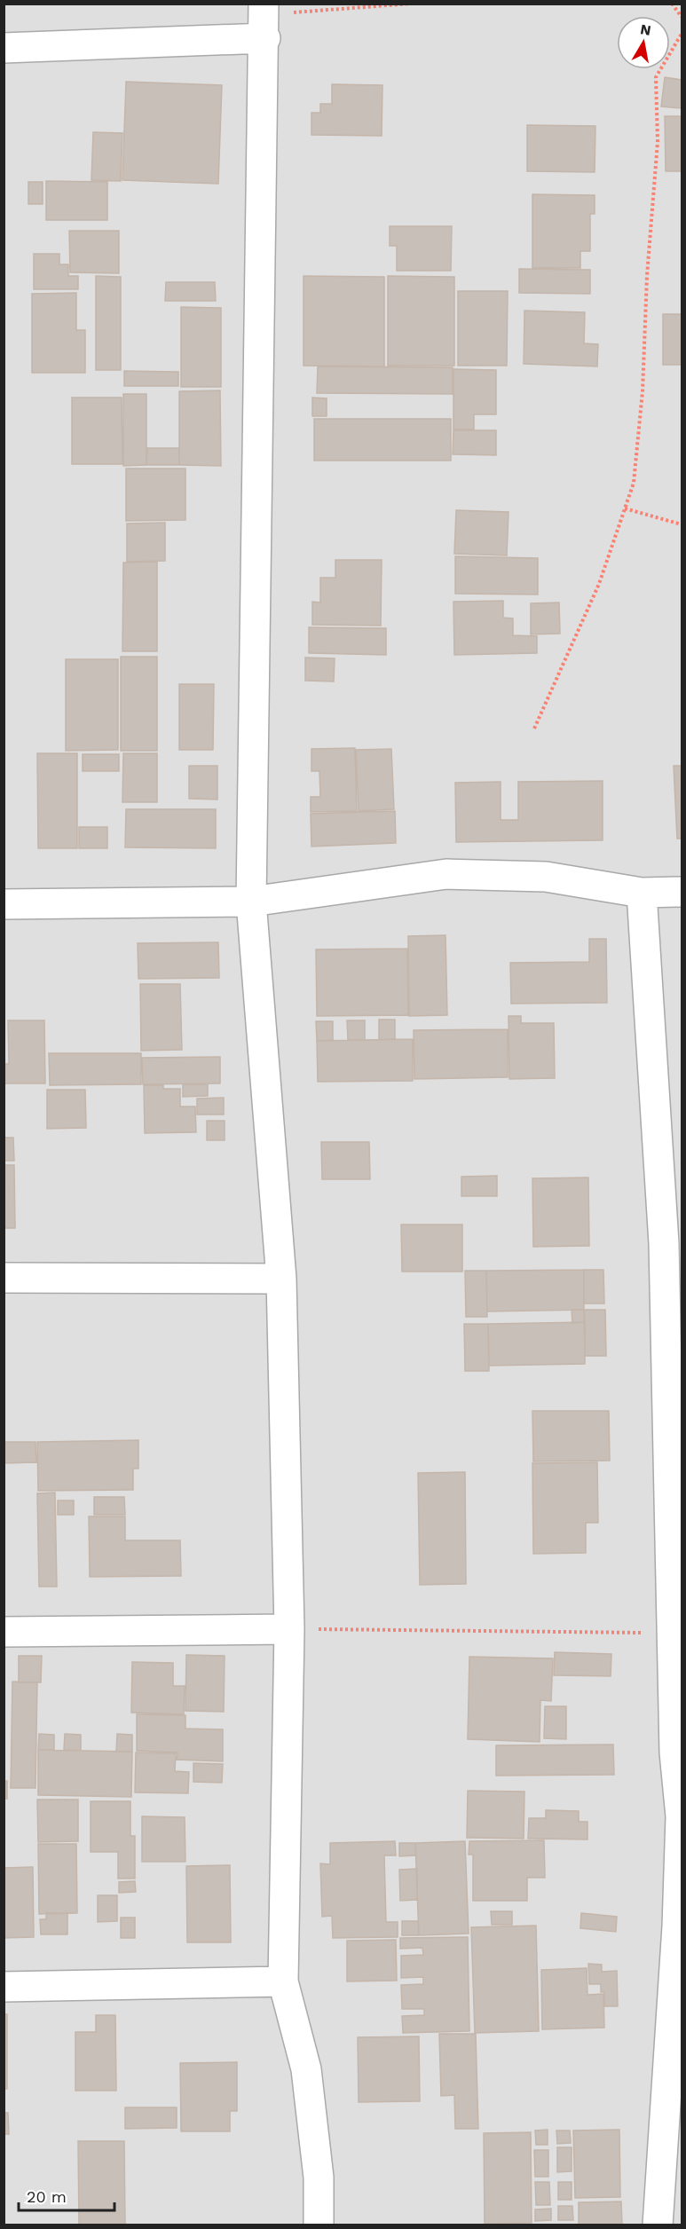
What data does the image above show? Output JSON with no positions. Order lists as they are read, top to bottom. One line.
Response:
{"scale_bar":"20 m","north":"top"}
